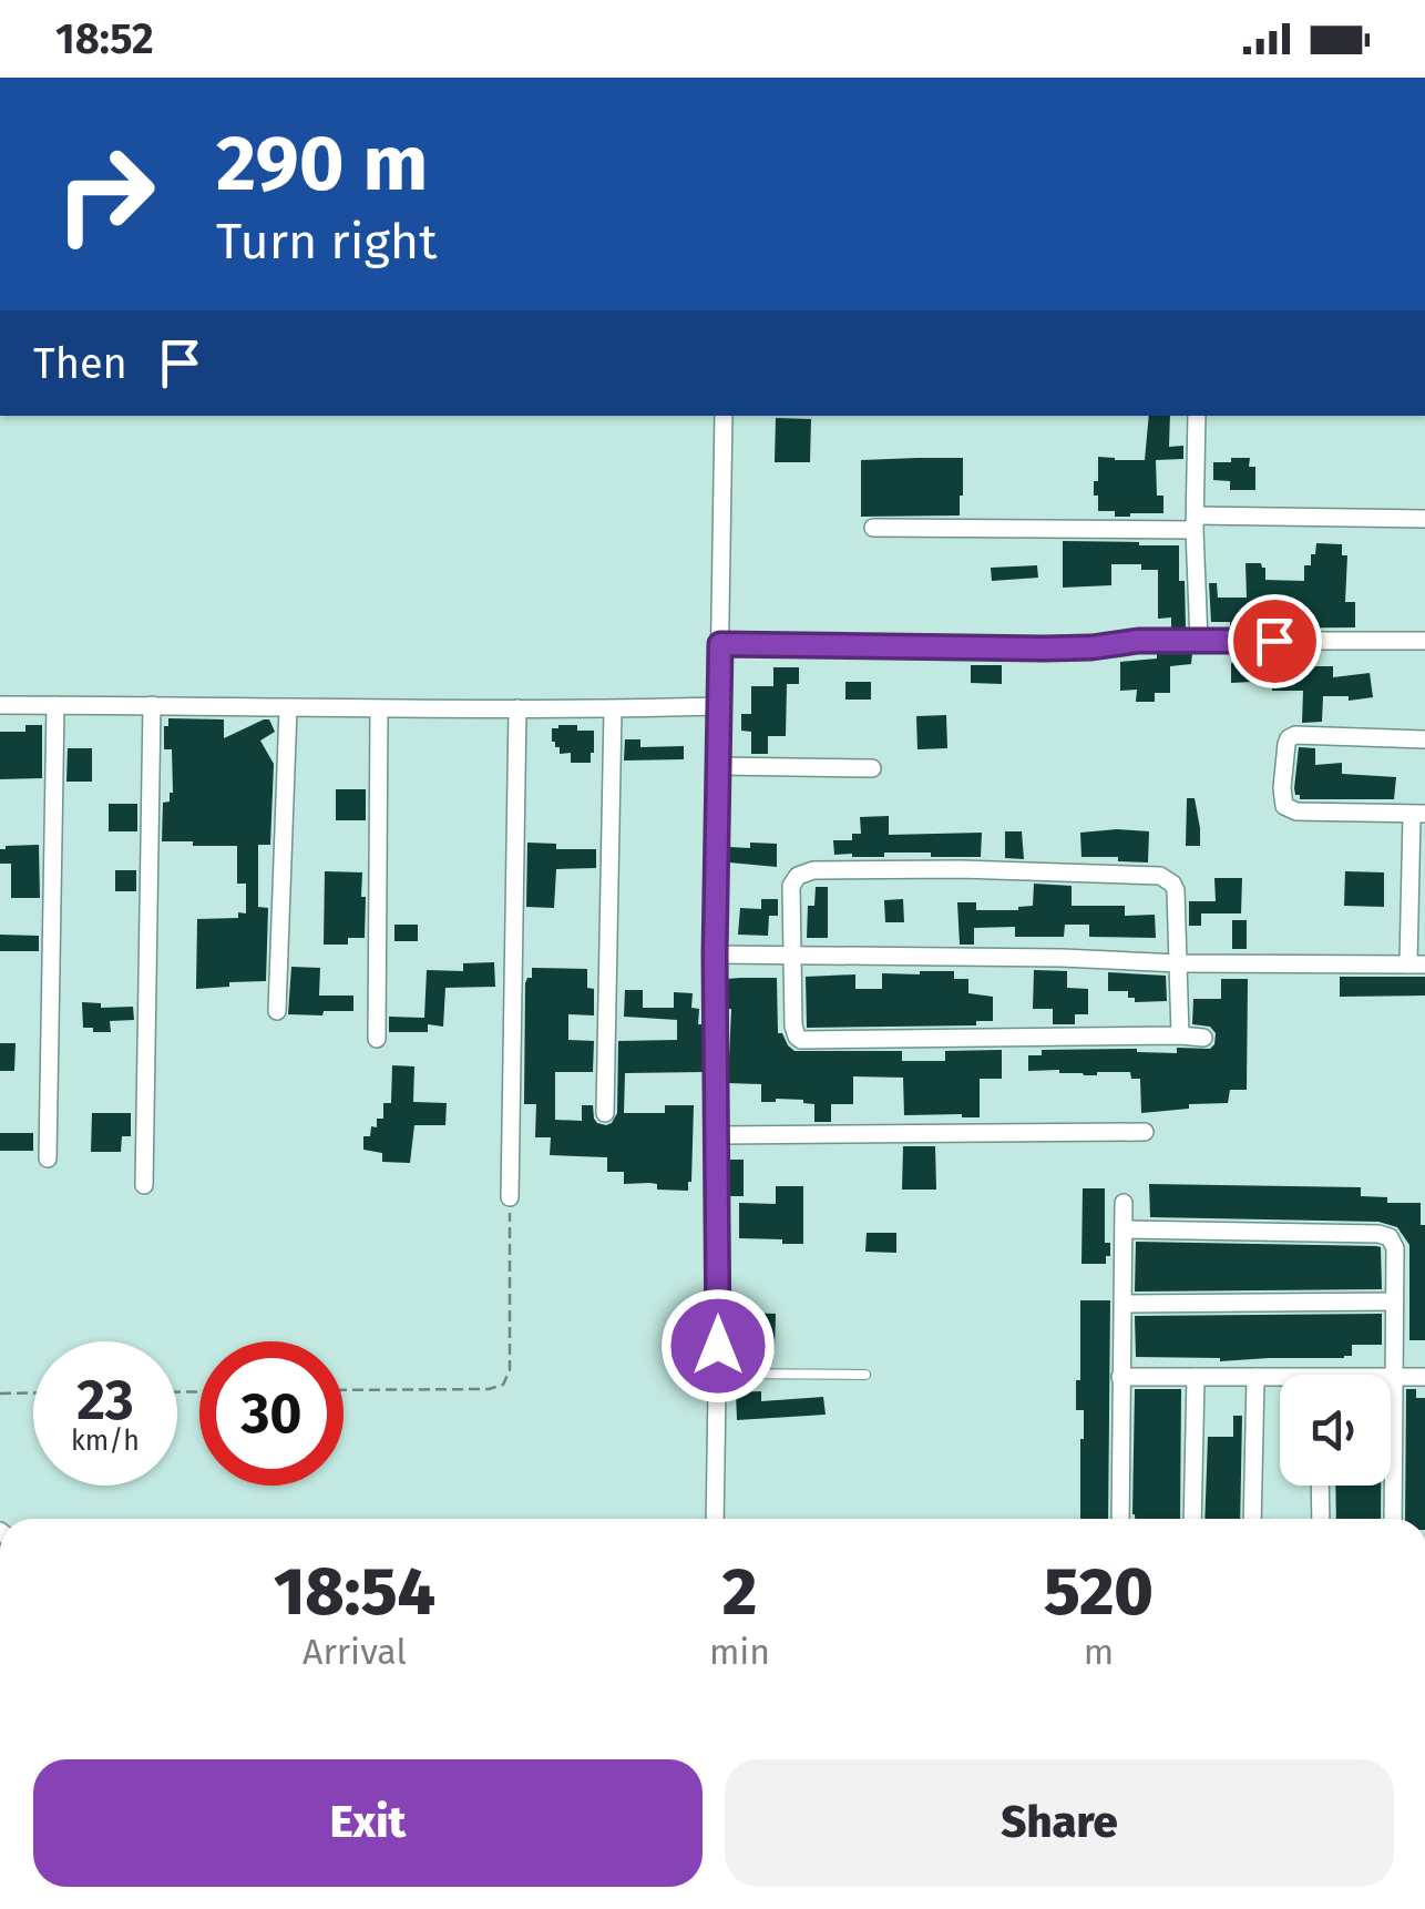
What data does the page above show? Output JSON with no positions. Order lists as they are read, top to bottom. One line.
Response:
{"page":{"status":"18:52","turn":["290 m","Turn right"],"then":"Then","speed":"23 km/h","limit":"30","eta":["18:54","Arrival","2","min","520","m"],"buttons":["Exit","Share"]}}
